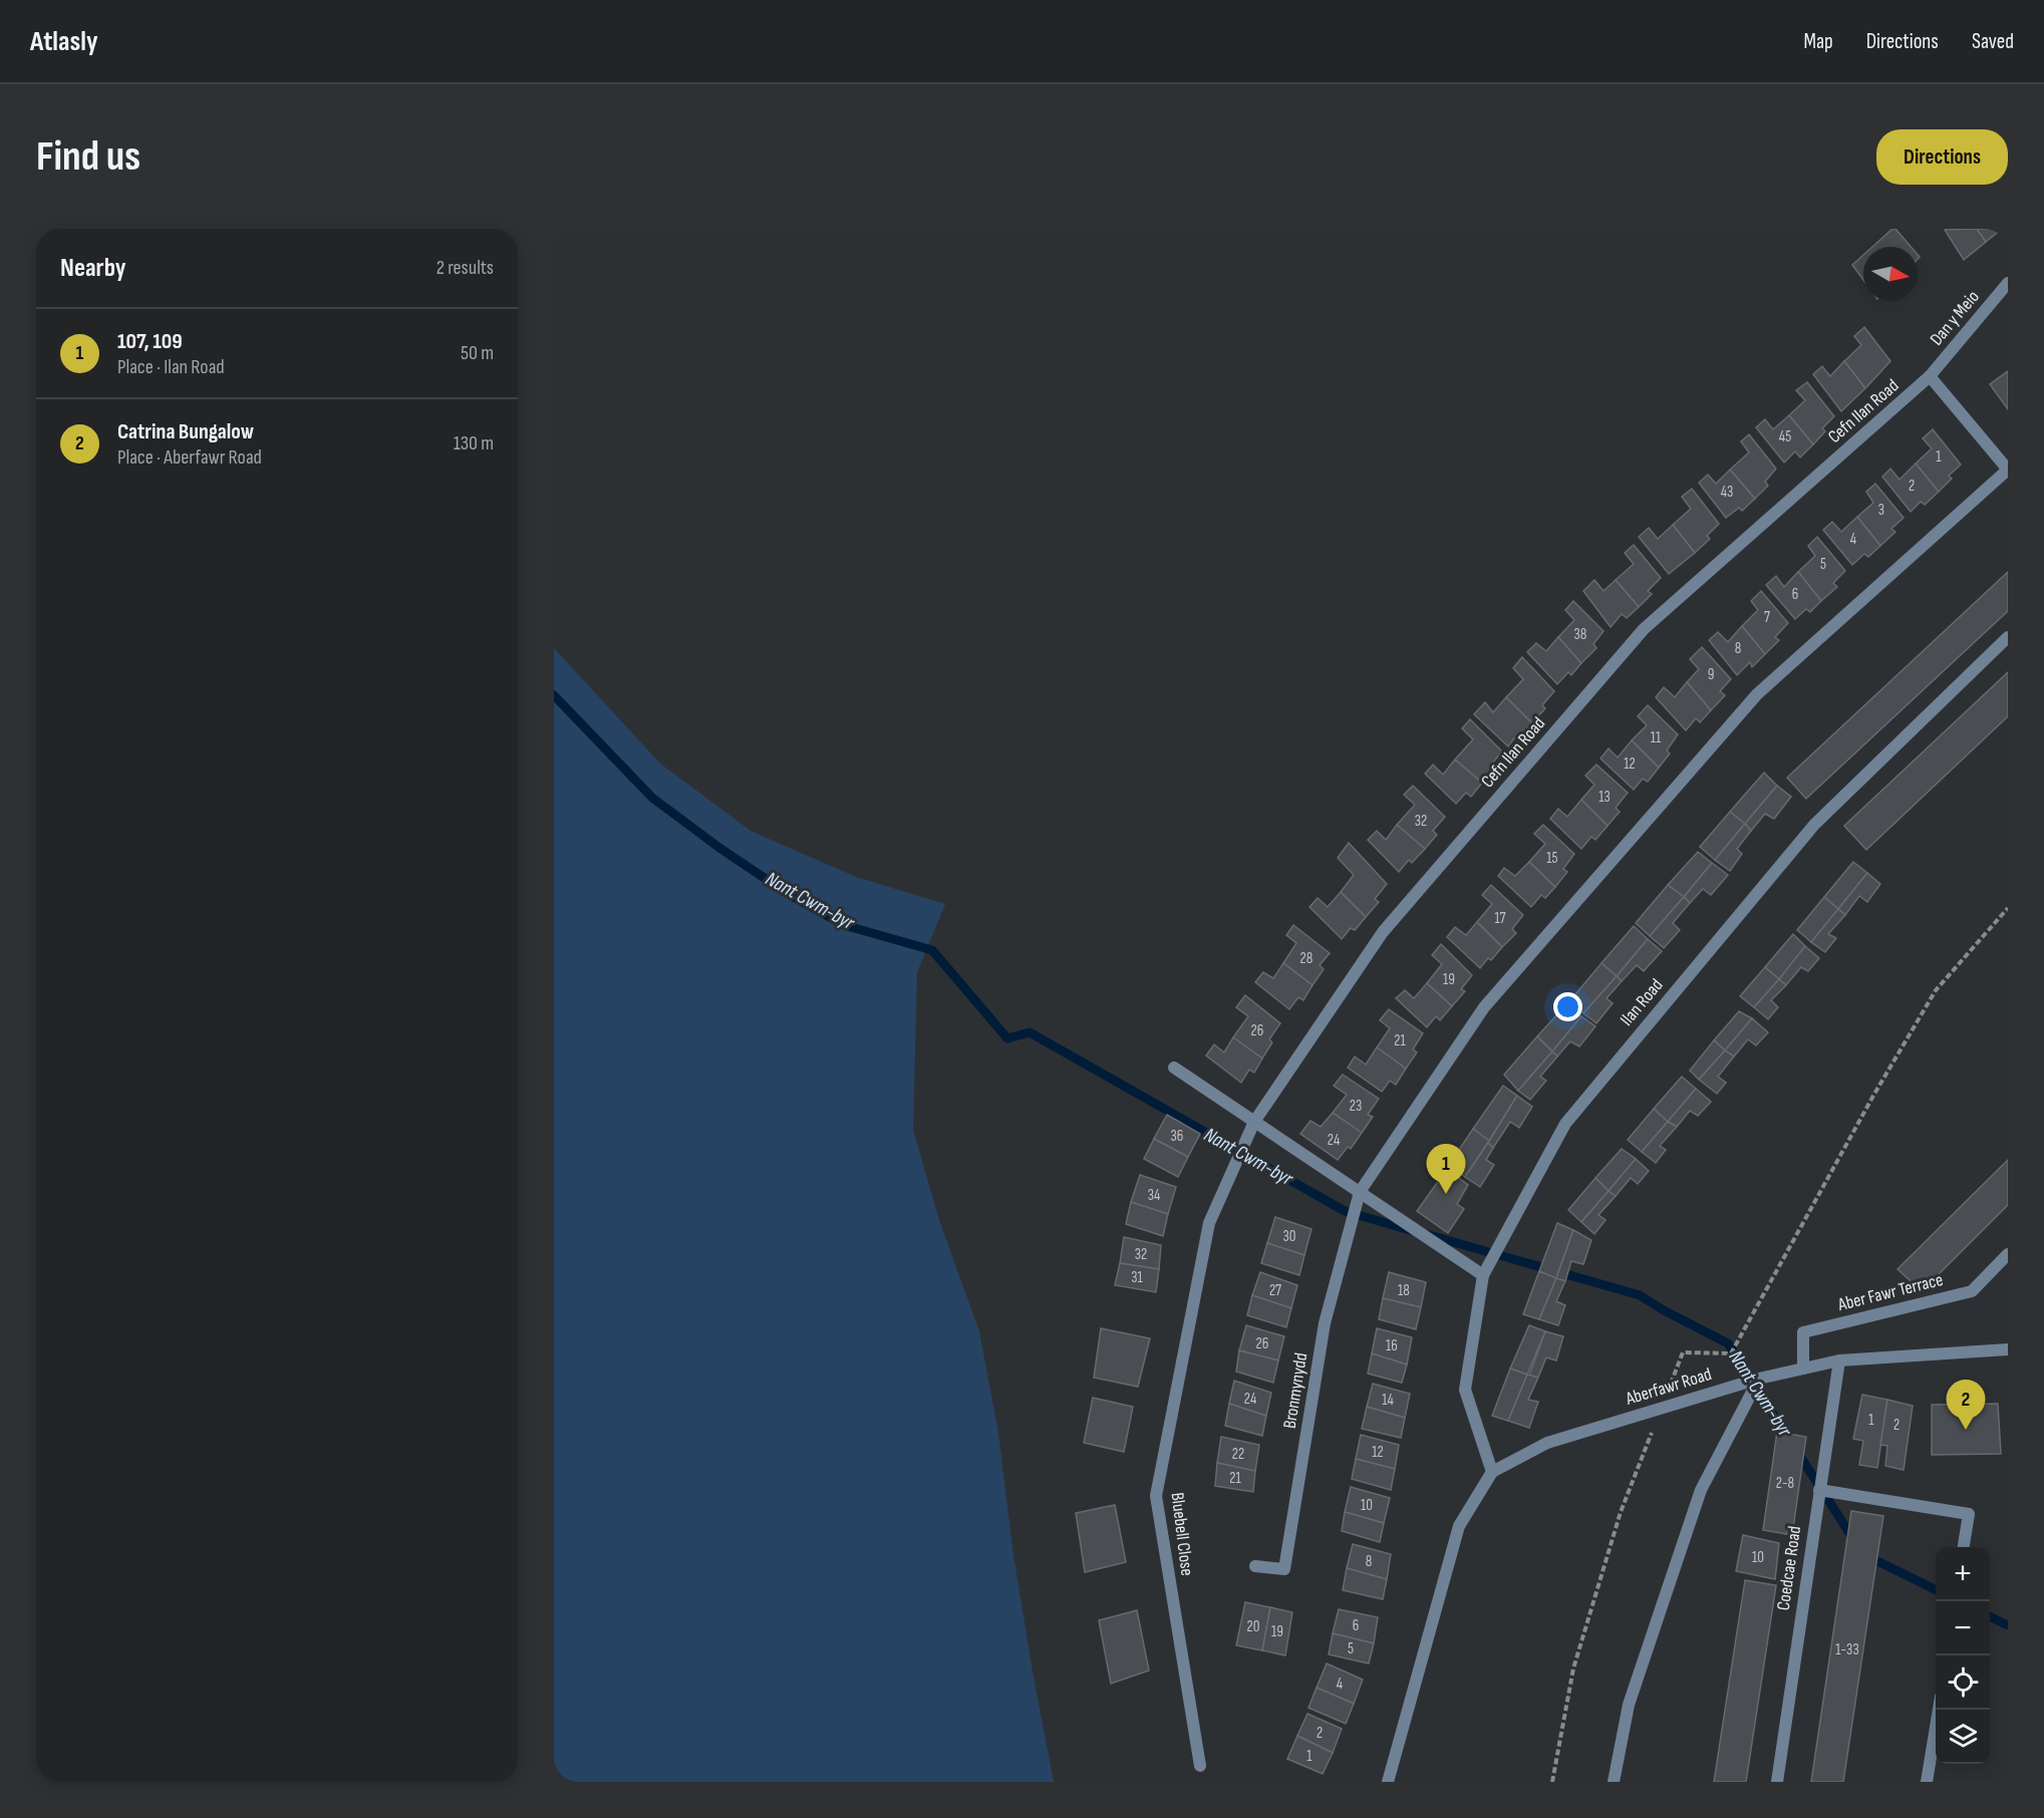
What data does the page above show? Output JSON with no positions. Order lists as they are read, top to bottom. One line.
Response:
{"streets":{"street":["Dan y Meio","Cefn Ilan Road","Ilan Road","Aber Fawr Terrace","Aberfawr Road","Bronmynydd","Bluebell Close","Coedcae Road"]},"crossings":[["Dan y Meio","Cefn Ilan Road"],["Cefn Ilan Road","Bluebell Close"],["Ilan Road","Aberfawr Road"],["Aber Fawr Terrace","Aberfawr Road"],["Aberfawr Road","Coedcae Road"]],"water":["Nant Cwm-byr"],"house_numbers":["45","1","2","43","3","4","5","6","7","38","8","9","11","12","13","32","15","17","28","19","26","21","23","36","24","34","30","32","31","27","18","26","16","24","14","1","2","12","22","21","2-8","10","10","8","6","20","19","5","1-33","4","2","1"],"north":"right","page":{"header":"Atlasly","nav":["Map","Directions","Saved"],"buttons":"Directions","title":"Find us","heading":["Nearby","2 results"],"list":[{"mark":"1","name":"107, 109","note":"Place · Ilan Road","value":"50 m"},{"mark":"2","name":"Catrina Bungalow","note":"Place · Aberfawr Road","value":"130 m"}],"pins":["1","2"],"map_buttons":["+","−"]}}
